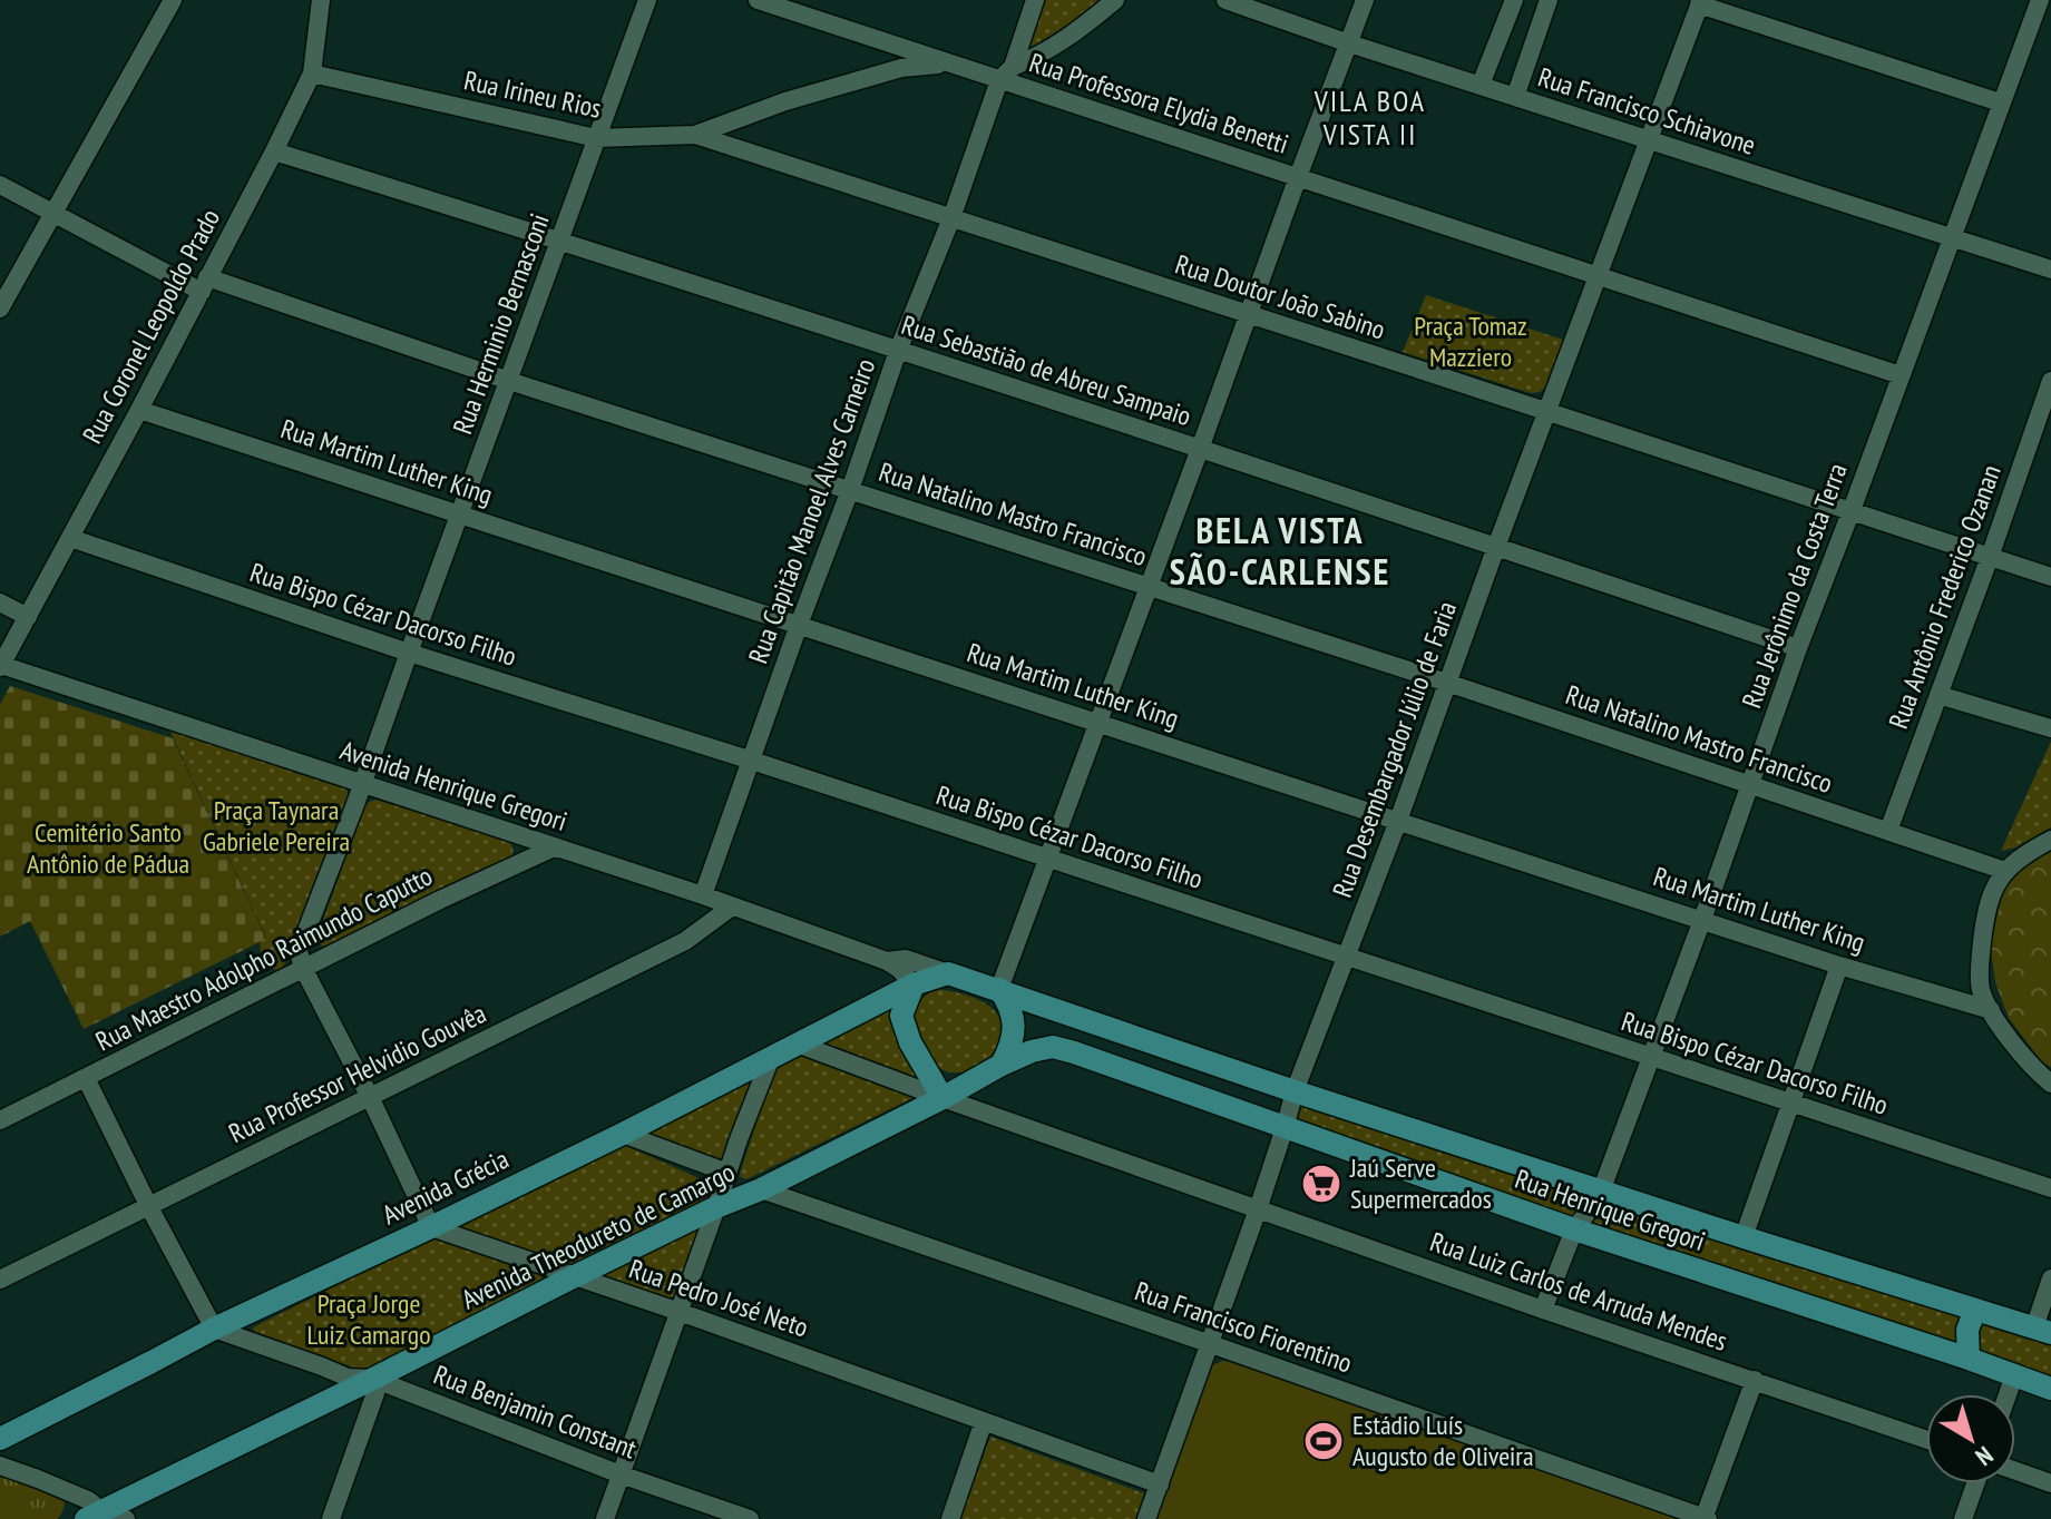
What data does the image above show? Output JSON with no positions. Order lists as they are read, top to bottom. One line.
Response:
{"streets":{"main road":["Avenida Grécia","Rua Henrique Gregori","Avenida Theodureto de Camargo"],"street":["Rua Irineu Rios","Rua Professora Elydia Benetti","Rua Francisco Schiavone","Rua Doutor João Sabino","Rua Herminio Bernasconi","Rua Coronel Leopoldo Prado","Rua Sebastião de Abreu Sampaio","Rua Martim Luther King","Rua Capitão Manoel Alves Carneiro","Rua Natalino Mastro Francisco","Rua Jerônimo da Costa Terra","Rua Antônio Frederico Ozanan","Rua Bispo Cézar Dacorso Filho","Rua Desembargador Júlio de Faria","Avenida Henrique Gregori","Rua Maestro Adolpho Raimundo Caputto","Rua Professor Helvidio Gouvêa","Rua Luiz Carlos de Arruda Mendes","Rua Pedro José Neto","Rua Francisco Fiorentino","Rua Benjamin Constant"]},"crossings":[["Rua Irineu Rios","Rua Professora Elydia Benetti"],["Rua Irineu Rios","Rua Doutor João Sabino"],["Rua Irineu Rios","Rua Herminio Bernasconi"],["Rua Irineu Rios","Rua Coronel Leopoldo Prado"],["Rua Professora Elydia Benetti","Rua Capitão Manoel Alves Carneiro"],["Rua Professora Elydia Benetti","Rua Jerônimo da Costa Terra"],["Rua Professora Elydia Benetti","Rua Desembargador Júlio de Faria"],["Rua Francisco Schiavone","Rua Jerônimo da Costa Terra"],["Rua Francisco Schiavone","Rua Desembargador Júlio de Faria"],["Rua Doutor João Sabino","Rua Capitão Manoel Alves Carneiro"],["Rua Doutor João Sabino","Rua Jerônimo da Costa Terra"],["Rua Doutor João Sabino","Rua Antônio Frederico Ozanan"],["Rua Doutor João Sabino","Rua Desembargador Júlio de Faria"],["Rua Herminio Bernasconi","Rua Sebastião de Abreu Sampaio"],["Rua Herminio Bernasconi","Rua Martim Luther King"],["Rua Herminio Bernasconi","Rua Natalino Mastro Francisco"],["Rua Herminio Bernasconi","Rua Bispo Cézar Dacorso Filho"],["Rua Herminio Bernasconi","Avenida Henrique Gregori"],["Rua Herminio Bernasconi","Rua Maestro Adolpho Raimundo Caputto"],["Rua Coronel Leopoldo Prado","Rua Sebastião de Abreu Sampaio"],["Rua Coronel Leopoldo Prado","Rua Martim Luther King"],["Rua Coronel Leopoldo Prado","Rua Natalino Mastro Francisco"],["Rua Coronel Leopoldo Prado","Rua Bispo Cézar Dacorso Filho"],["Rua Coronel Leopoldo Prado","Avenida Henrique Gregori"],["Rua Sebastião de Abreu Sampaio","Rua Capitão Manoel Alves Carneiro"],["Rua Sebastião de Abreu Sampaio","Rua Jerônimo da Costa Terra"],["Rua Sebastião de Abreu Sampaio","Rua Desembargador Júlio de Faria"],["Rua Martim Luther King","Rua Capitão Manoel Alves Carneiro"],["Rua Martim Luther King","Rua Jerônimo da Costa Terra"],["Rua Martim Luther King","Rua Desembargador Júlio de Faria"],["Rua Capitão Manoel Alves Carneiro","Rua Natalino Mastro Francisco"],["Rua Capitão Manoel Alves Carneiro","Rua Bispo Cézar Dacorso Filho"],["Rua Capitão Manoel Alves Carneiro","Avenida Henrique Gregori"],["Rua Natalino Mastro Francisco","Rua Jerônimo da Costa Terra"],["Rua Natalino Mastro Francisco","Rua Antônio Frederico Ozanan"],["Rua Natalino Mastro Francisco","Rua Desembargador Júlio de Faria"],["Rua Jerônimo da Costa Terra","Rua Bispo Cézar Dacorso Filho"],["Rua Jerônimo da Costa Terra","Rua Henrique Gregori"],["Rua Jerônimo da Costa Terra","Rua Luiz Carlos de Arruda Mendes"],["Rua Bispo Cézar Dacorso Filho","Rua Desembargador Júlio de Faria"],["Rua Desembargador Júlio de Faria","Rua Henrique Gregori"],["Rua Desembargador Júlio de Faria","Rua Luiz Carlos de Arruda Mendes"],["Rua Desembargador Júlio de Faria","Rua Pedro José Neto"],["Rua Desembargador Júlio de Faria","Rua Francisco Fiorentino"],["Avenida Henrique Gregori","Rua Maestro Adolpho Raimundo Caputto"],["Avenida Henrique Gregori","Rua Professor Helvidio Gouvêa"],["Avenida Grécia","Rua Henrique Gregori"],["Avenida Grécia","Avenida Theodureto de Camargo"],["Avenida Grécia","Rua Luiz Carlos de Arruda Mendes"],["Avenida Grécia","Rua Pedro José Neto"],["Avenida Grécia","Rua Benjamin Constant"],["Rua Henrique Gregori","Avenida Theodureto de Camargo"],["Rua Henrique Gregori","Rua Luiz Carlos de Arruda Mendes"],["Avenida Theodureto de Camargo","Rua Luiz Carlos de Arruda Mendes"],["Avenida Theodureto de Camargo","Rua Pedro José Neto"],["Avenida Theodureto de Camargo","Rua Francisco Fiorentino"],["Avenida Theodureto de Camargo","Rua Benjamin Constant"]],"districts":["VILA BOA VISTA II","BELA VISTA SÃO-CARLENSE"],"parks":["Praça Tomaz Mazziero","Praça Taynara Gabriele Pereira","Cemitério Santo Antônio de Pádua","Praça Jorge Luiz Camargo"],"places":{"supermarket":["Jaú Serve Supermercados"],"sports":["Estádio Luís Augusto de Oliveira"]},"north":"bottom right"}
